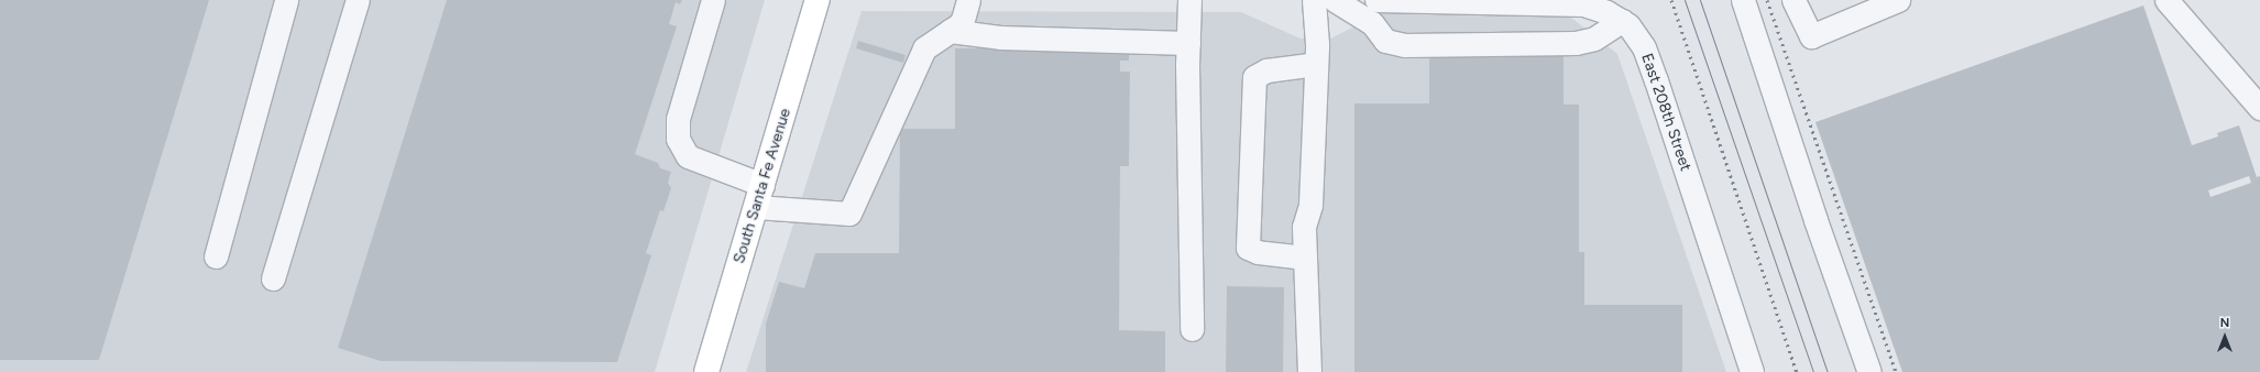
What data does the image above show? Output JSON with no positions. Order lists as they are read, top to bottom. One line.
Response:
{"streets":{"main road":["South Santa Fe Avenue"],"lane":["East 208th Street"]},"north":"top"}
